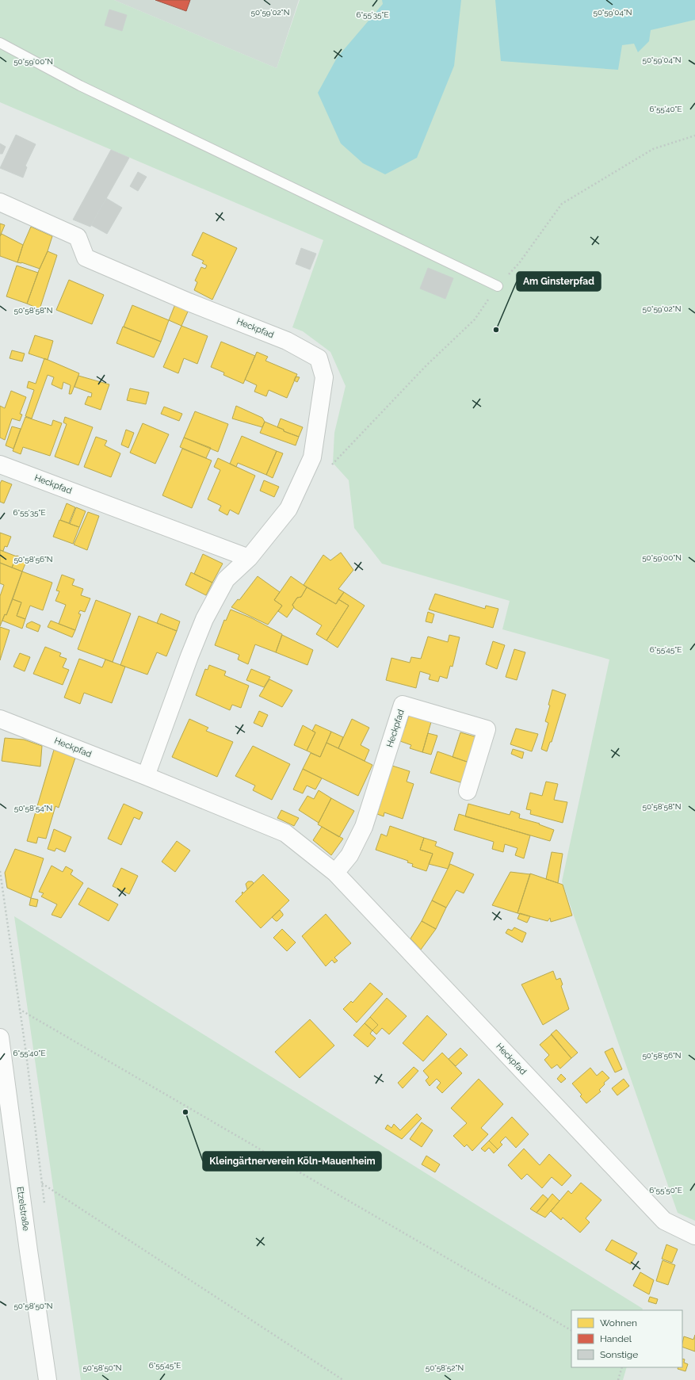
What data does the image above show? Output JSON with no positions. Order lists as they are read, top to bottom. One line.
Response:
{"streets":{"street":["Heckpfad","Etzelstraße"]},"places":["Am Ginsterpfad","Kleingärtnerverein Köln-Mauenheim"],"legend":["Wohnen","Handel","Sonstige"],"coordinates":["50°59'04\"N","50°59'02\"N","6°55'35\"E","50°59'00\"N","6°55'40\"E","50°58'58\"N","50°58'56\"N","6°55'45\"E","50°58'54\"N","6°55'50\"E","50°58'50\"N","50°58'52\"N"]}
